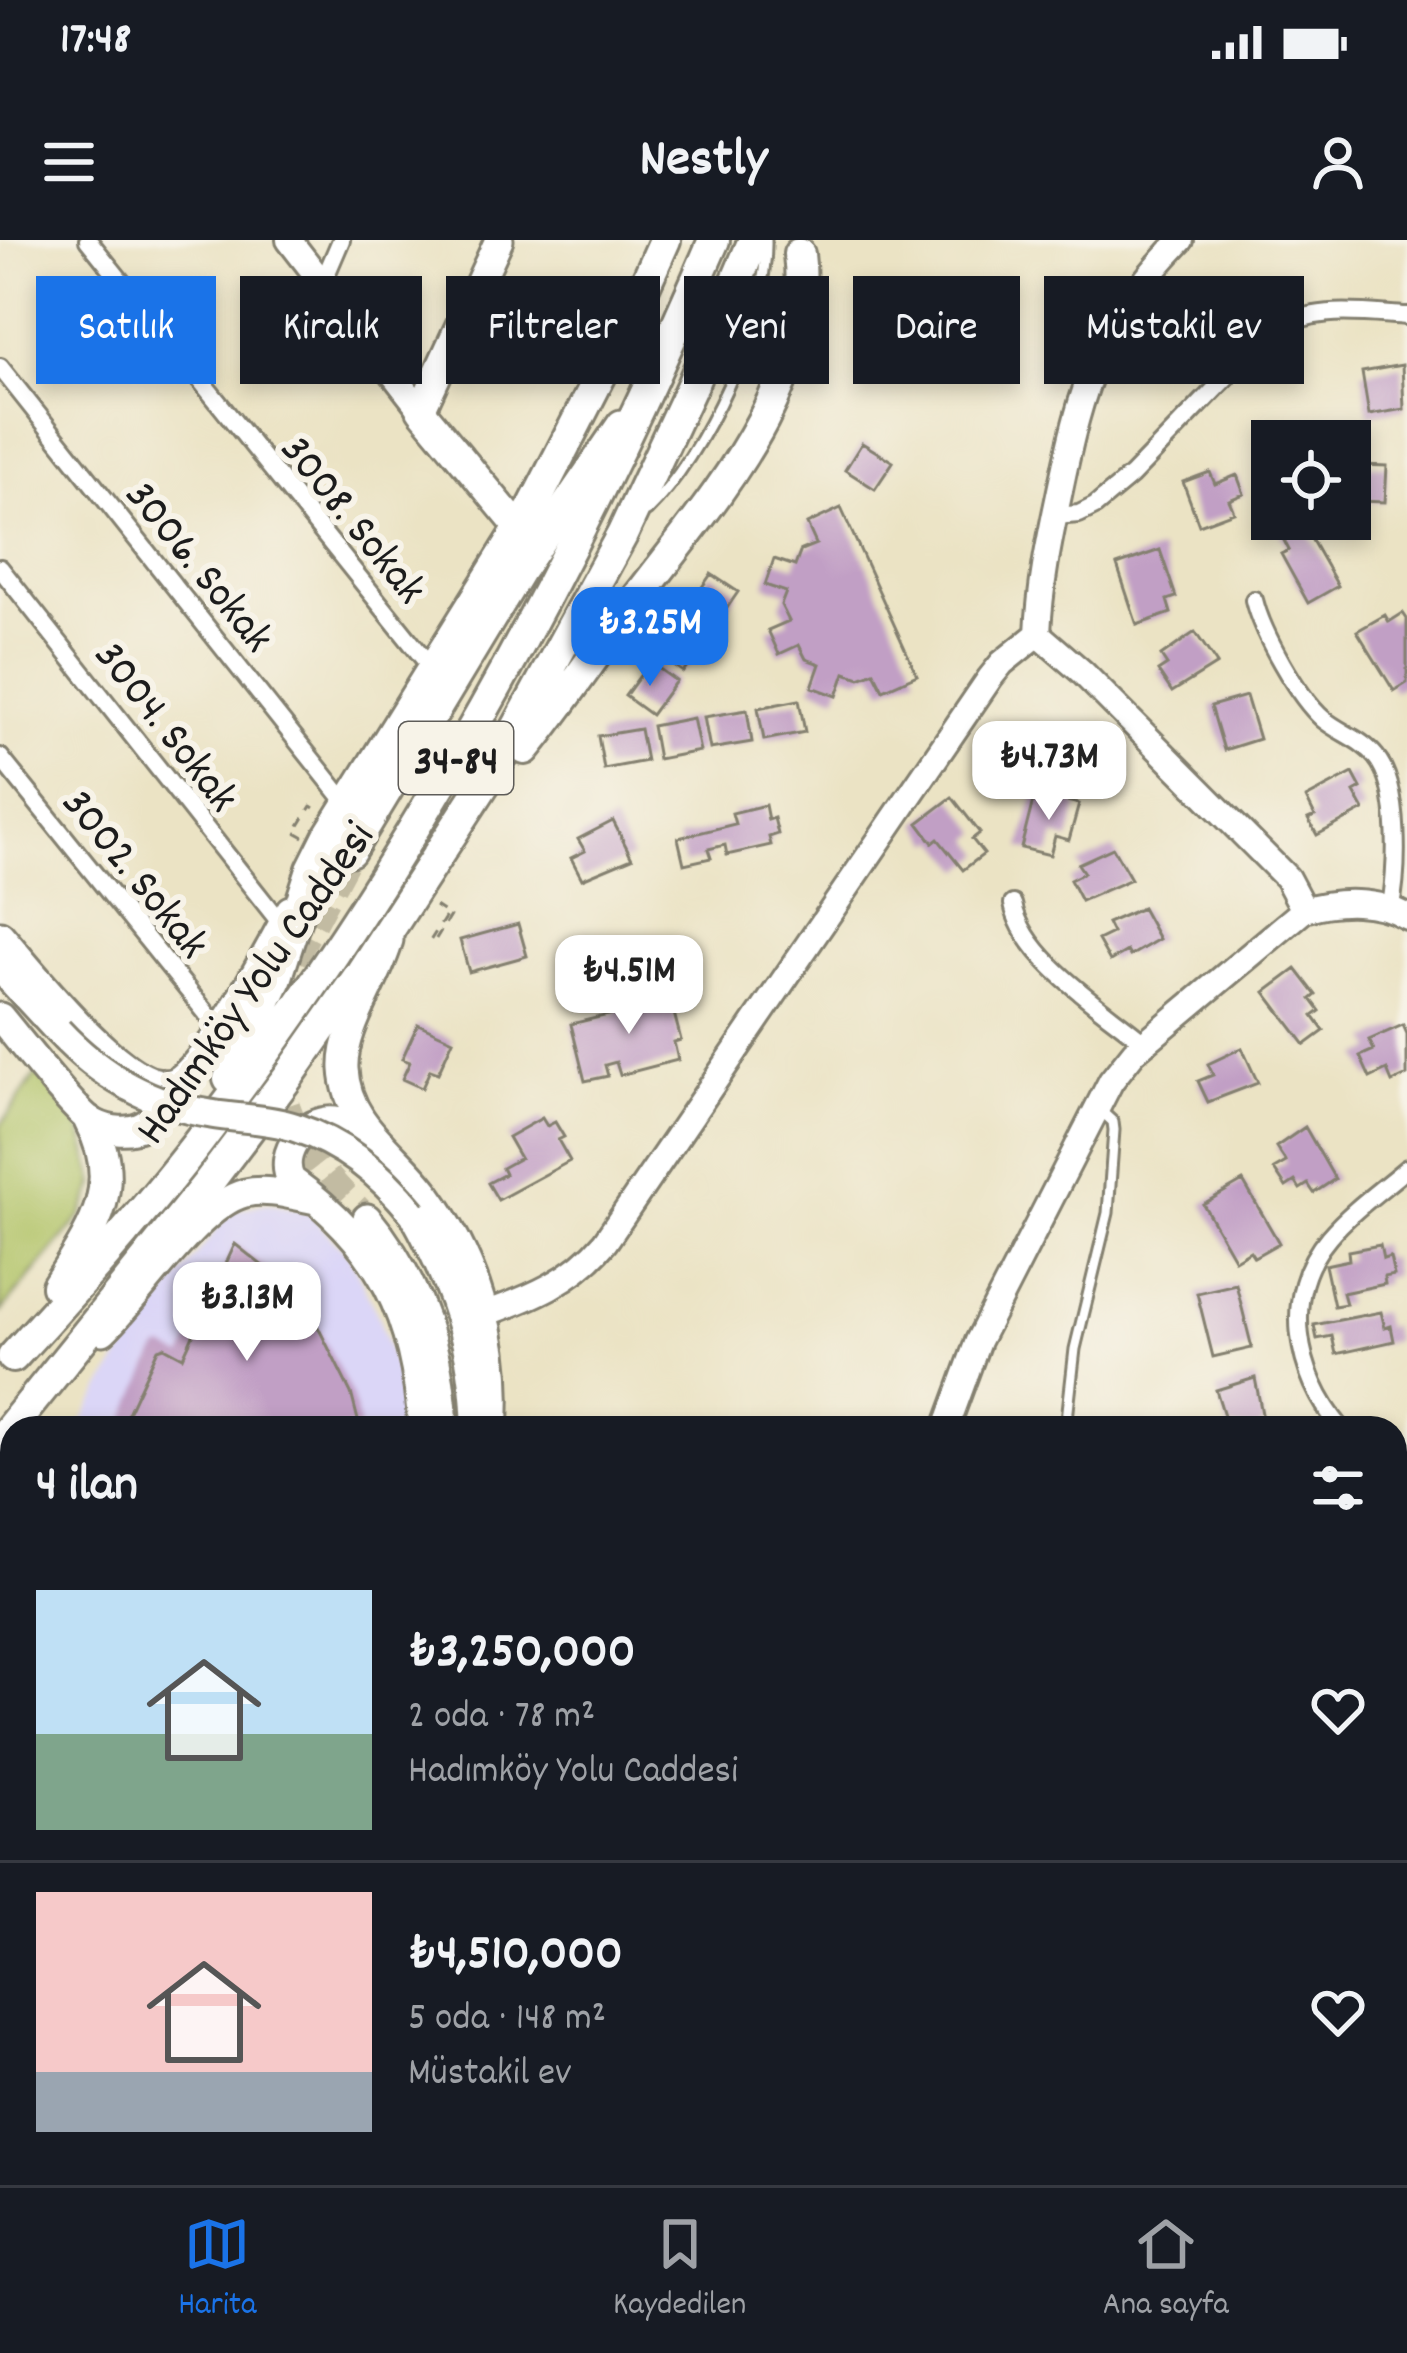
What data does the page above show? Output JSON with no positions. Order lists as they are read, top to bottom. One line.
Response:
{"streets":{"highway":["34-84","Hadımköy Yolu Caddesi"],"street":["3008. Sokak","3006. Sokak","3004. Sokak","3002. Sokak"]},"page":{"status":"17:48","header":"Nestly","chip":["Satılık","Kiralık","Filtreler","Yeni","Daire","Müstakil ev"],"price":["₺3.25M","₺4.73M","₺4.51M","₺3.13M"],"heading":"4 ilan","list":[{"name":"₺3,250,000","note":"2 oda · 78 m² · Hadımköy Yolu Caddesi"},{"name":"₺4,510,000","note":"5 oda · 148 m² · Müstakil ev"}],"tabs":["Harita","Kaydedilen","Ana sayfa"]}}
